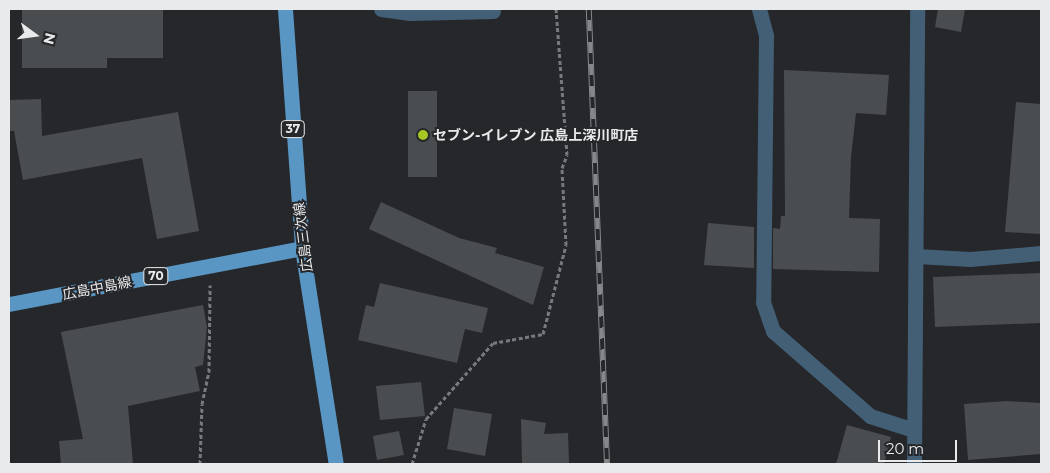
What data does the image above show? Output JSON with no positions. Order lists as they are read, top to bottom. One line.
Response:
{"streets":{"main road":["37","広島三次線","70","広島中島線"]},"crossings":[["広島三次線","広島中島線"]],"places":["セブン-イレブン 広島上深川町店"],"scale_bar":"20 m","north":"right"}
